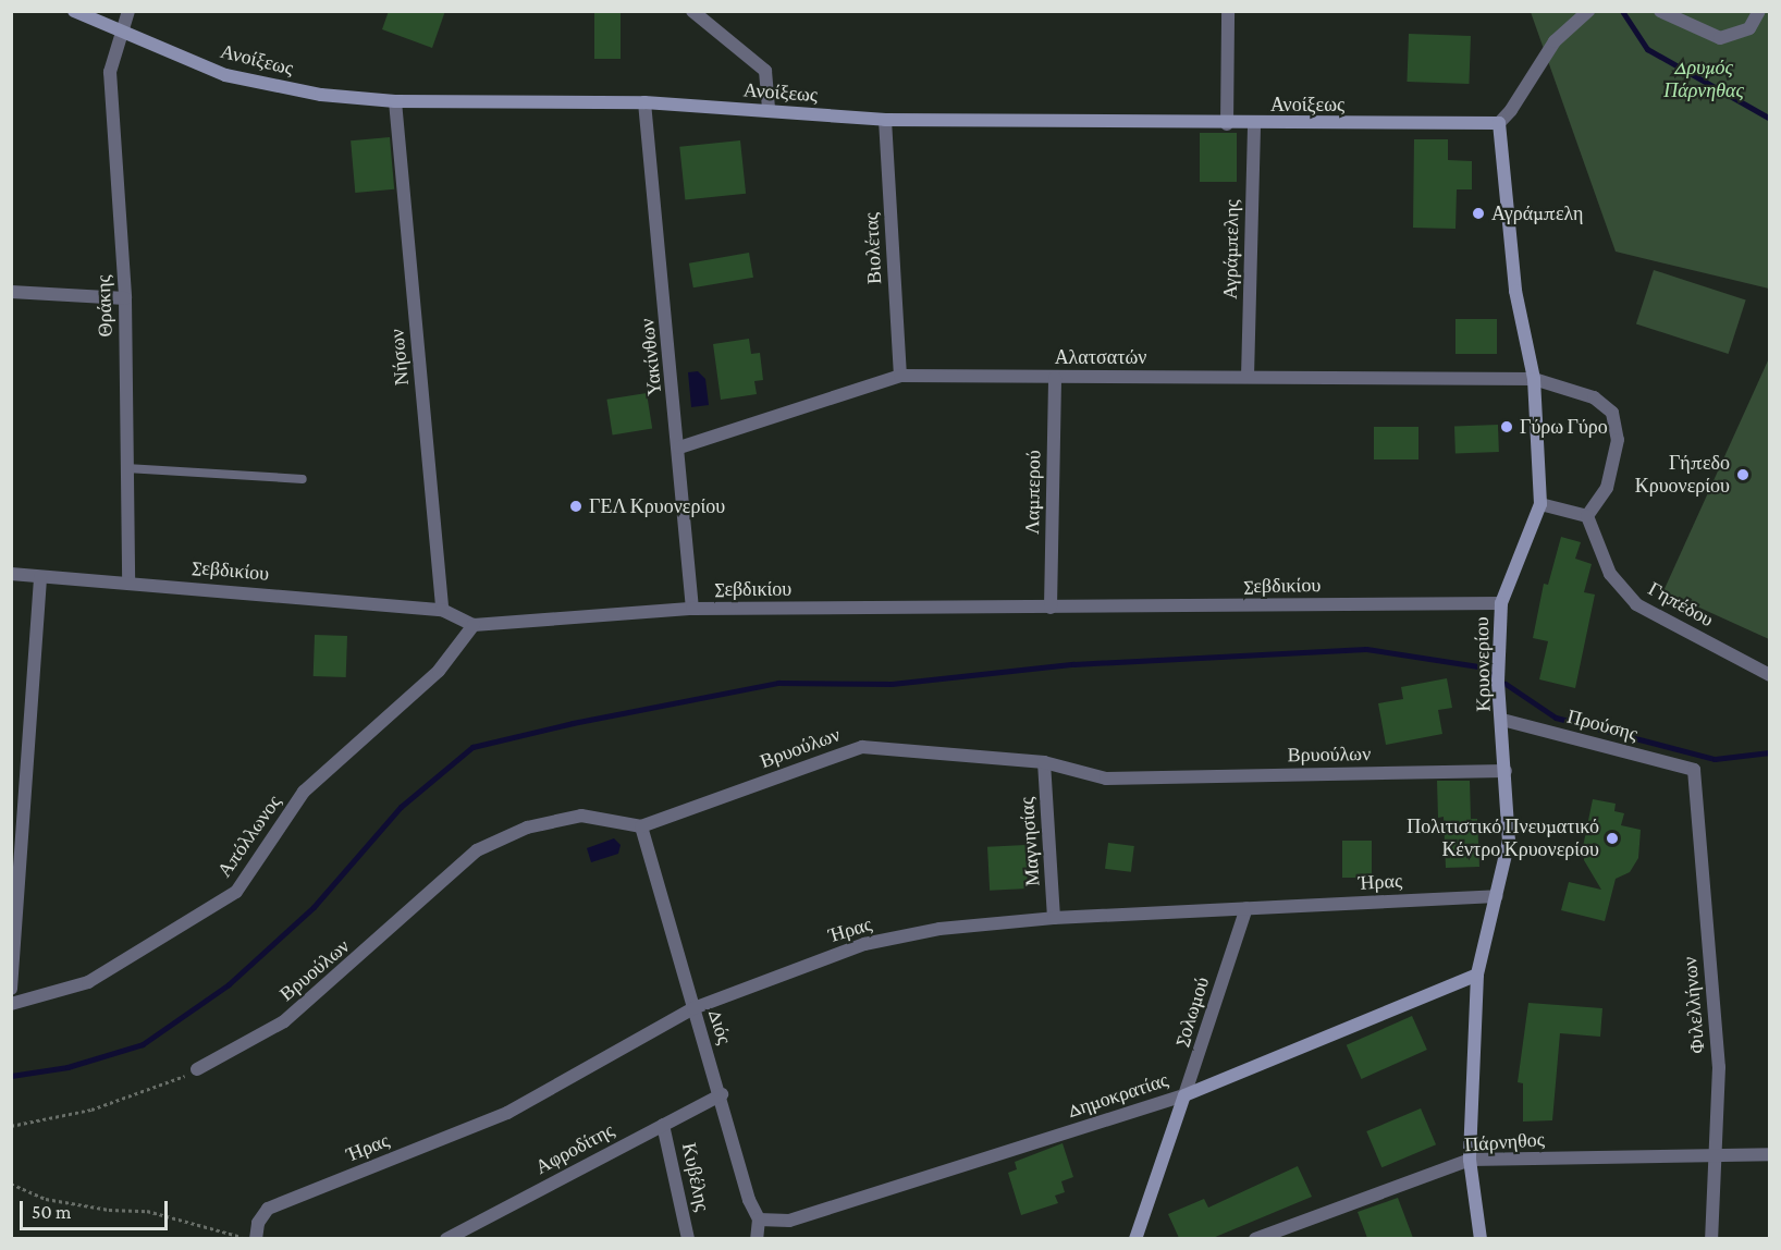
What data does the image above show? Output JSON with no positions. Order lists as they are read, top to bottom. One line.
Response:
{"streets":{"main road":["Ανοίξεως","Κρυονερίου","Σολωμού","Δημοκρατίας"],"street":["Βιολέτας","Αγράμπελης","Θράκης","Νήσων","Υακίνθων","Αλατσατών","Λαμπερού","Σεβδικίου","Γηπέδου","Προύσης","Βρυούλων","Απόλλωνος","Μαγνησίας","Ήρας","Φιλελλήνων","Διός","Πάρνηθος","Αφροδίτης","Κυβέλης"]},"crossings":[["Ανοίξεως","Βιολέτας"],["Ανοίξεως","Αγράμπελης"],["Ανοίξεως","Θράκης"],["Ανοίξεως","Νήσων"],["Ανοίξεως","Υακίνθων"],["Ανοίξεως","Κρυονερίου"],["Βιολέτας","Αλατσατών"],["Αγράμπελης","Αλατσατών"],["Θράκης","Σεβδικίου"],["Νήσων","Σεβδικίου"],["Υακίνθων","Αλατσατών"],["Υακίνθων","Σεβδικίου"],["Αλατσατών","Λαμπερού"],["Αλατσατών","Γηπέδου"],["Αλατσατών","Κρυονερίου"],["Λαμπερού","Σεβδικίου"],["Σεβδικίου","Κρυονερίου"],["Σεβδικίου","Απόλλωνος"],["Κρυονερίου","Προύσης"],["Κρυονερίου","Βρυούλων"],["Κρυονερίου","Ήρας"],["Κρυονερίου","Δημοκρατίας"],["Κρυονερίου","Πάρνηθος"],["Προύσης","Φιλελλήνων"],["Βρυούλων","Μαγνησίας"],["Βρυούλων","Διός"],["Μαγνησίας","Ήρας"],["Ήρας","Σολωμού"],["Ήρας","Διός"],["Φιλελλήνων","Πάρνηθος"],["Σολωμού","Δημοκρατίας"],["Διός","Δημοκρατίας"],["Διός","Αφροδίτης"],["Αφροδίτης","Κυβέλης"]],"parks":["Δρυμός Πάρνηθας"],"places":["Αγράμπελη","Γύρω Γύρο","Γήπεδο Κρυονερίου","ΓΕΛ Κρυονερίου","Πολιτιστικό Πνευματικό Κέντρο Κρυονερίου"],"scale_bar":"50 m"}
